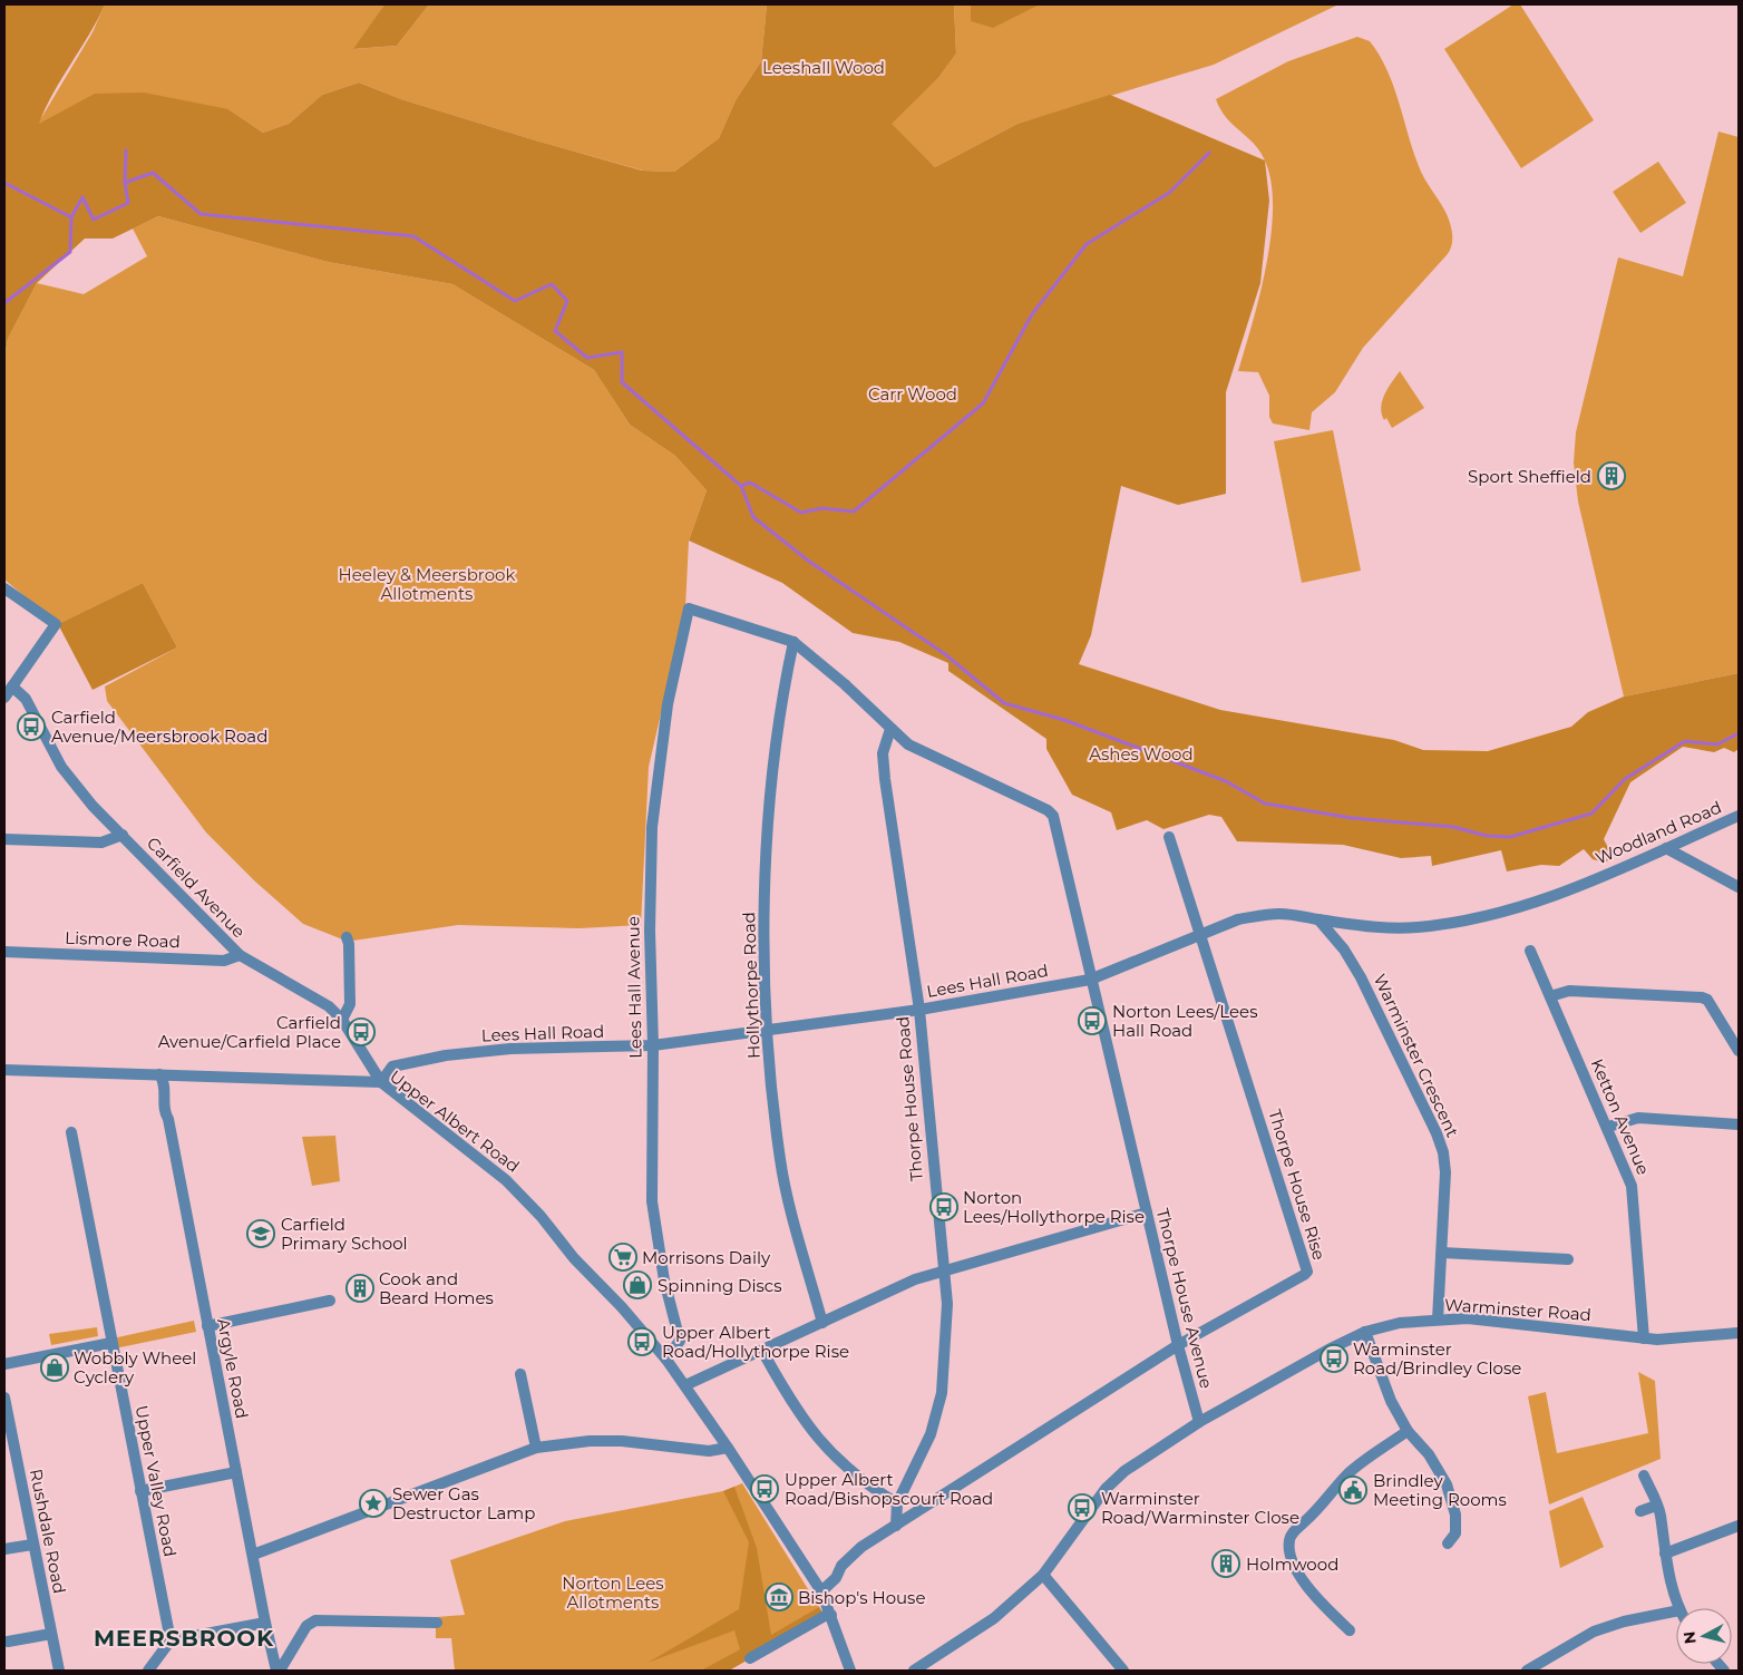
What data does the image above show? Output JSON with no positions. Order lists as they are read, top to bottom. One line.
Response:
{"streets":{"street":["Woodland Road","Carfield Avenue","Lismore Road","Lees Hall Road","Hollythorpe Road","Lees Hall Avenue","Warminster Crescent","Thorpe House Road","Ketton Avenue","Upper Albert Road","Thorpe House Rise","Thorpe House Avenue","Warminster Road","Argyle Road","Upper Valley Road","Rushdale Road"]},"crossings":[["Woodland Road","Lees Hall Road"],["Carfield Avenue","Lismore Road"],["Carfield Avenue","Lees Hall Road"],["Carfield Avenue","Upper Albert Road"],["Lees Hall Road","Hollythorpe Road"],["Lees Hall Road","Lees Hall Avenue"],["Lees Hall Road","Warminster Crescent"],["Lees Hall Road","Thorpe House Road"],["Lees Hall Road","Upper Albert Road"],["Lees Hall Road","Thorpe House Rise"],["Lees Hall Road","Thorpe House Avenue"],["Hollythorpe Road","Thorpe House Avenue"],["Lees Hall Avenue","Upper Albert Road"],["Lees Hall Avenue","Thorpe House Avenue"],["Warminster Crescent","Warminster Road"],["Thorpe House Road","Thorpe House Rise"],["Thorpe House Road","Thorpe House Avenue"],["Ketton Avenue","Warminster Road"],["Upper Albert Road","Thorpe House Rise"],["Upper Albert Road","Argyle Road"],["Thorpe House Rise","Thorpe House Avenue"],["Thorpe House Avenue","Warminster Road"]],"districts":["MEERSBROOK"],"parks":["Leeshall Wood","Carr Wood","Heeley & Meersbrook Allotments","Ashes Wood","Norton Lees Allotments"],"places":{"building":["Sport Sheffield","Cook and Beard Homes","Holmwood"],"bus stop":["Carfield Avenue/Meersbrook Road","Norton Lees/Lees Hall Road","Carfield Avenue/Carfield Place","Norton Lees/Hollythorpe Rise","Upper Albert Road/Hollythorpe Rise","Warminster Road/Brindley Close","Upper Albert Road/Bishopscourt Road","Warminster Road/Warminster Close"],"school or university":["Carfield Primary School"],"supermarket":["Morrisons Daily"],"shop":["Spinning Discs","Wobbly Wheel Cyclery"],"public building":["Brindley Meeting Rooms"],"place":["Sewer Gas Destructor Lamp"],"museum":["Bishop's House"]},"north":"left"}
